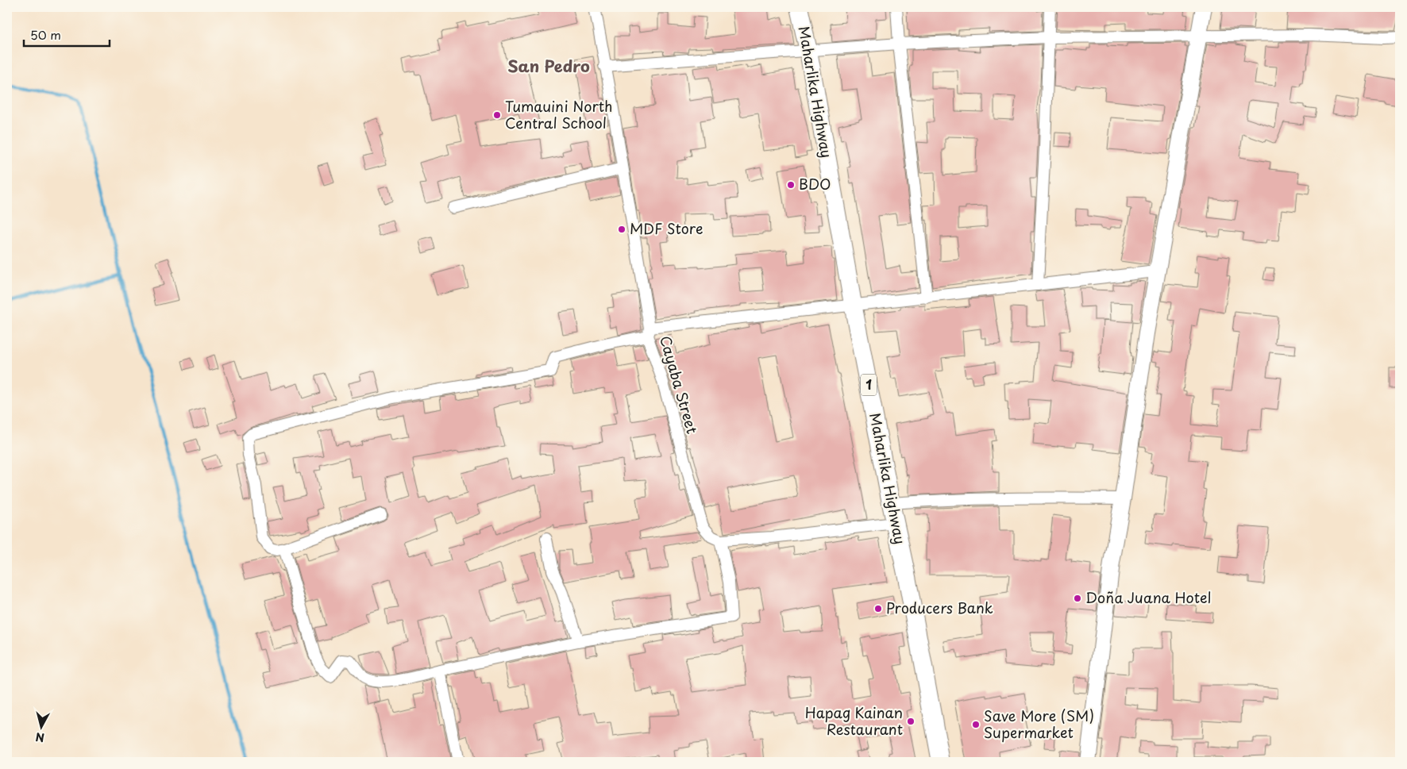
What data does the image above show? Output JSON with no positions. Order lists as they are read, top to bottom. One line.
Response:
{"streets":{"main road":["Maharlika Highway","1"],"street":["Cayaba Street"]},"districts":["San Pedro"],"places":["Tumauini North Central School","BDO","MDF Store","Doña Juana Hotel","Producers Bank","Hapag Kainan Restaurant","Save More (SM) Supermarket"],"scale_bar":"50 m","north":"bottom"}
